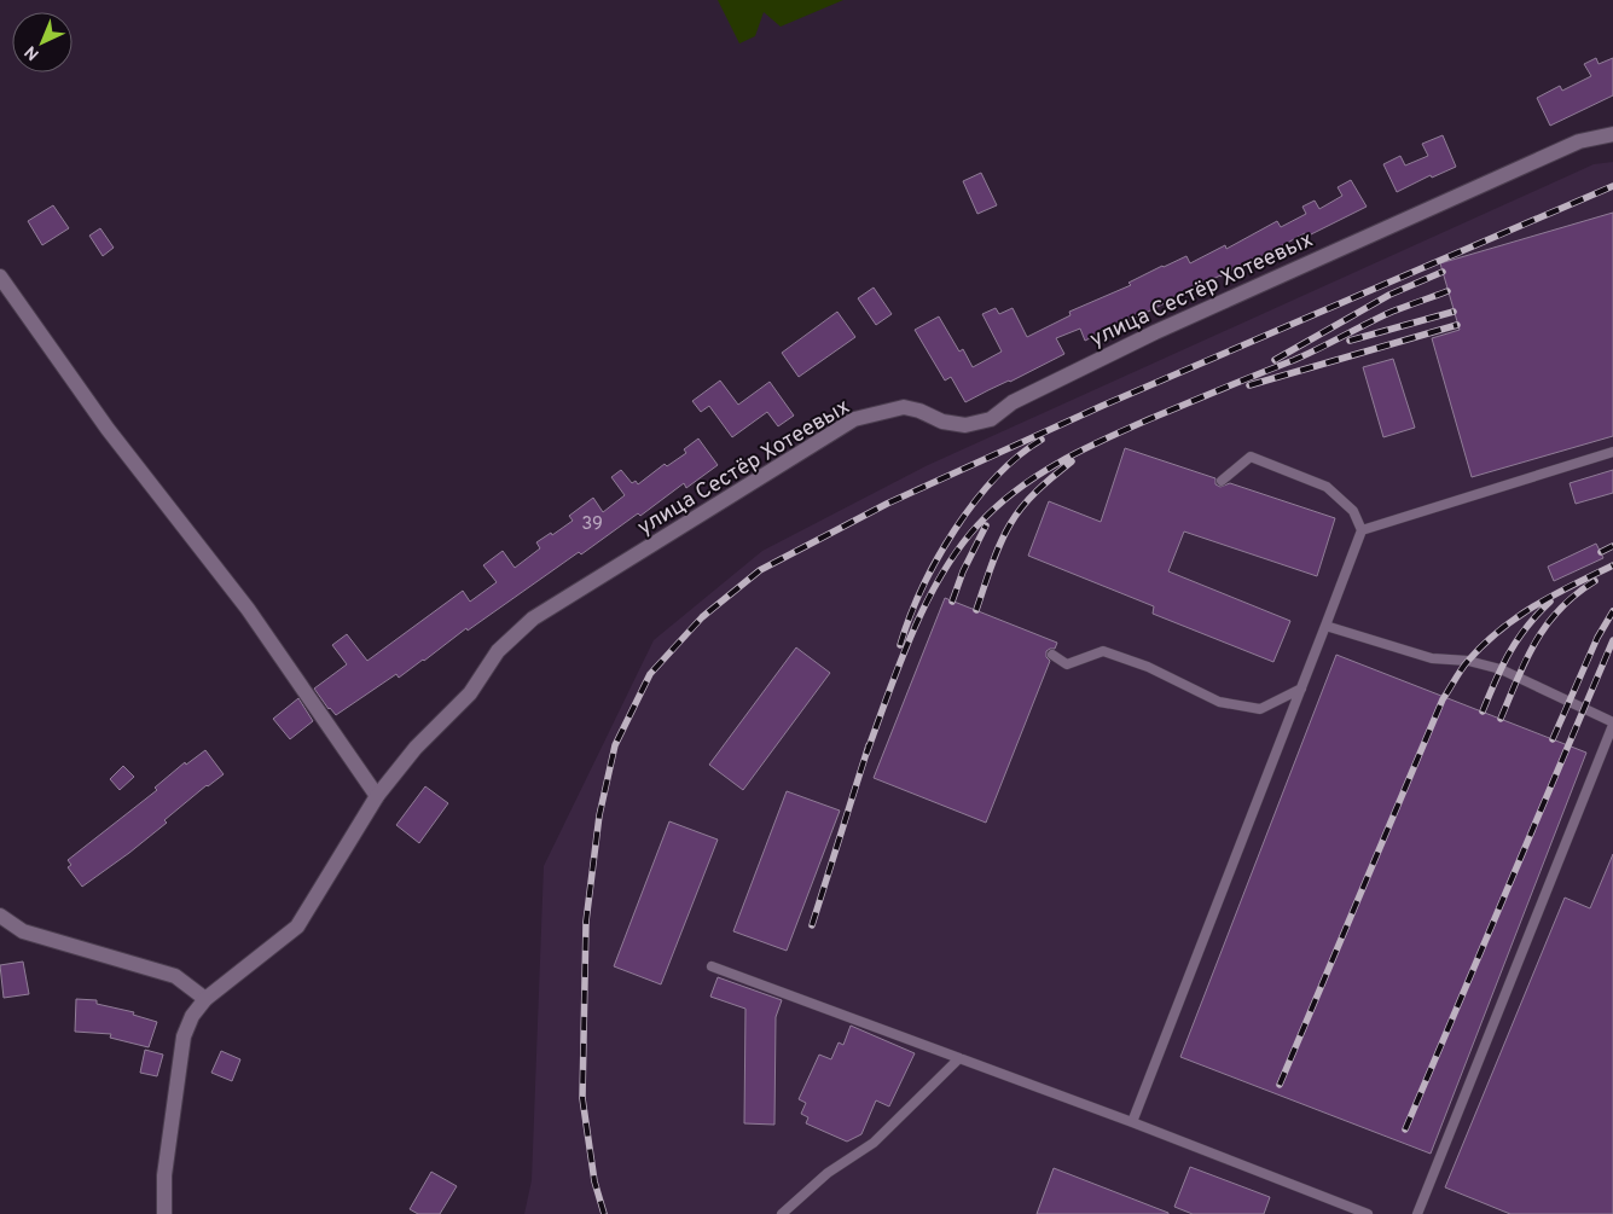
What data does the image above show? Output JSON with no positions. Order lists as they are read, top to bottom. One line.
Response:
{"streets":{"street":["улица Сестёр Хотеевых"]},"house_numbers":["39"],"north":"bottom left"}
